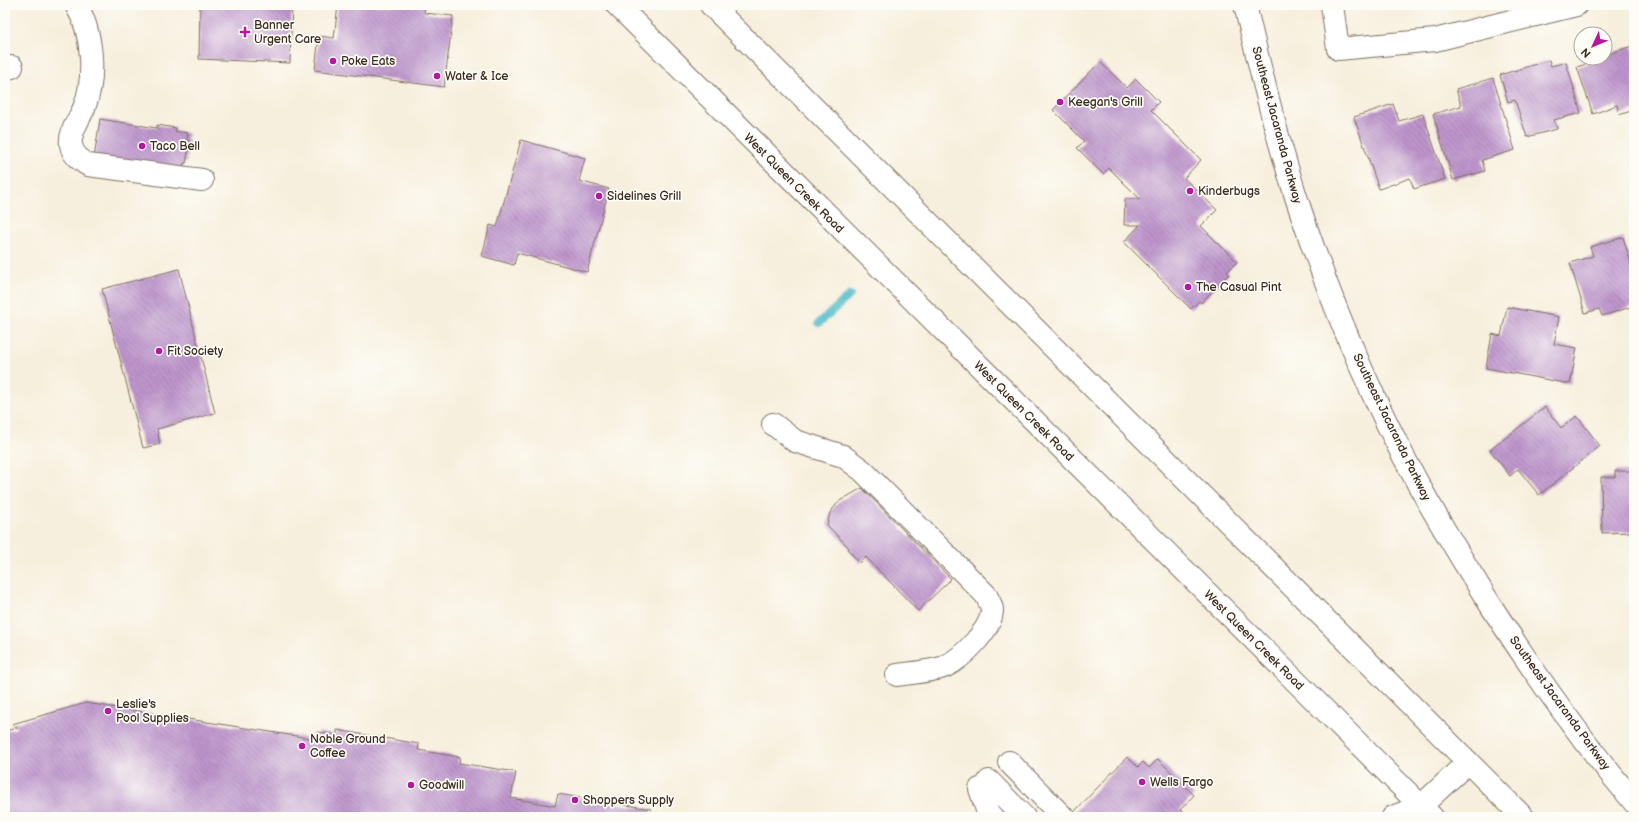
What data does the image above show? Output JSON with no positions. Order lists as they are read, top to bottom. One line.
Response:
{"streets":{"main road":["Southeast Jacaranda Parkway","West Queen Creek Road"]},"places":{"health":["Banner Urgent Care"],"other":["Poke Eats","Water & Ice","Keegan's Grill","Taco Bell","Kinderbugs","Sidelines Grill","The Casual Pint","Fit Society","Leslie's Pool Supplies","Noble Ground Coffee","Wells Fargo","Goodwill","Shoppers Supply"]},"north":"bottom left"}
